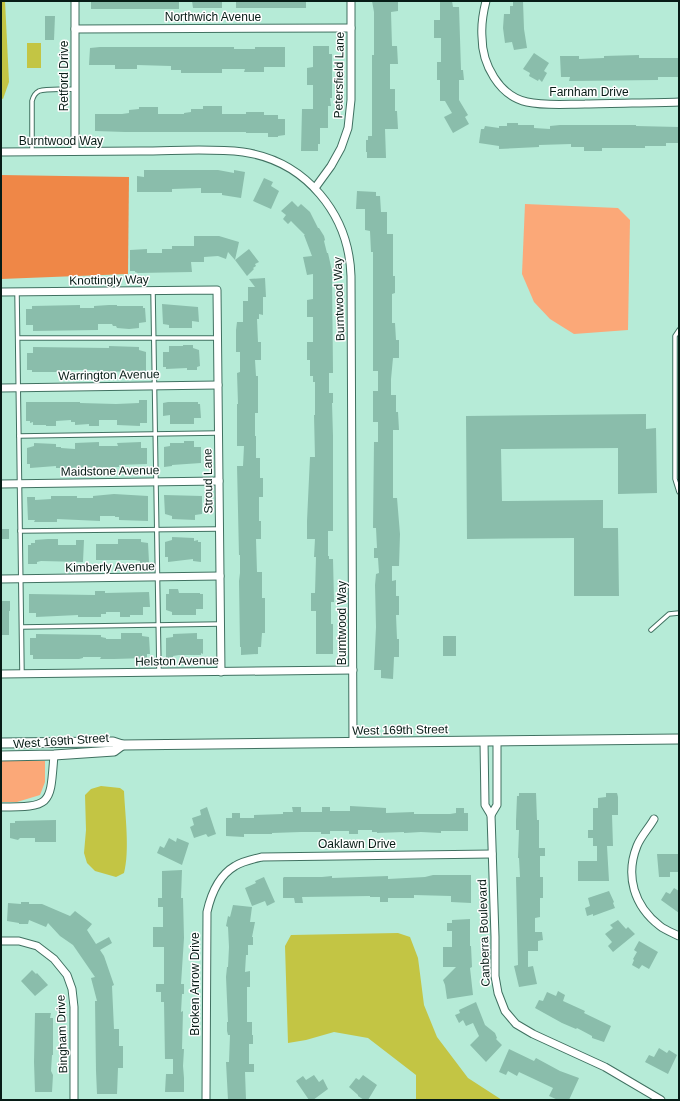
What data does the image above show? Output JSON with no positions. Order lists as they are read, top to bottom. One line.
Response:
{"streets":{"street":["Northwich Avenue","Petersfield Lane","Retford Drive","Farnham Drive","Burntwood Way","Knottingly Way","Warrington Avenue","Maidstone Avenue","Stroud Lane","Kimberly Avenue","Helston Avenue","West 169th Street","Oaklawn Drive","Canberra Boulevard","Broken Arrow Drive","Bingham Drive"]},"crossings":[["Northwich Avenue","Petersfield Lane"],["Northwich Avenue","Retford Drive"],["Petersfield Lane","Burntwood Way"],["Retford Drive","Burntwood Way"],["Burntwood Way","Helston Avenue"],["Burntwood Way","West 169th Street"],["Knottingly Way","Stroud Lane"],["Warrington Avenue","Stroud Lane"],["Maidstone Avenue","Stroud Lane"],["Stroud Lane","Kimberly Avenue"],["Stroud Lane","Helston Avenue"],["West 169th Street","Canberra Boulevard"],["Oaklawn Drive","Canberra Boulevard"],["Oaklawn Drive","Broken Arrow Drive"]]}
